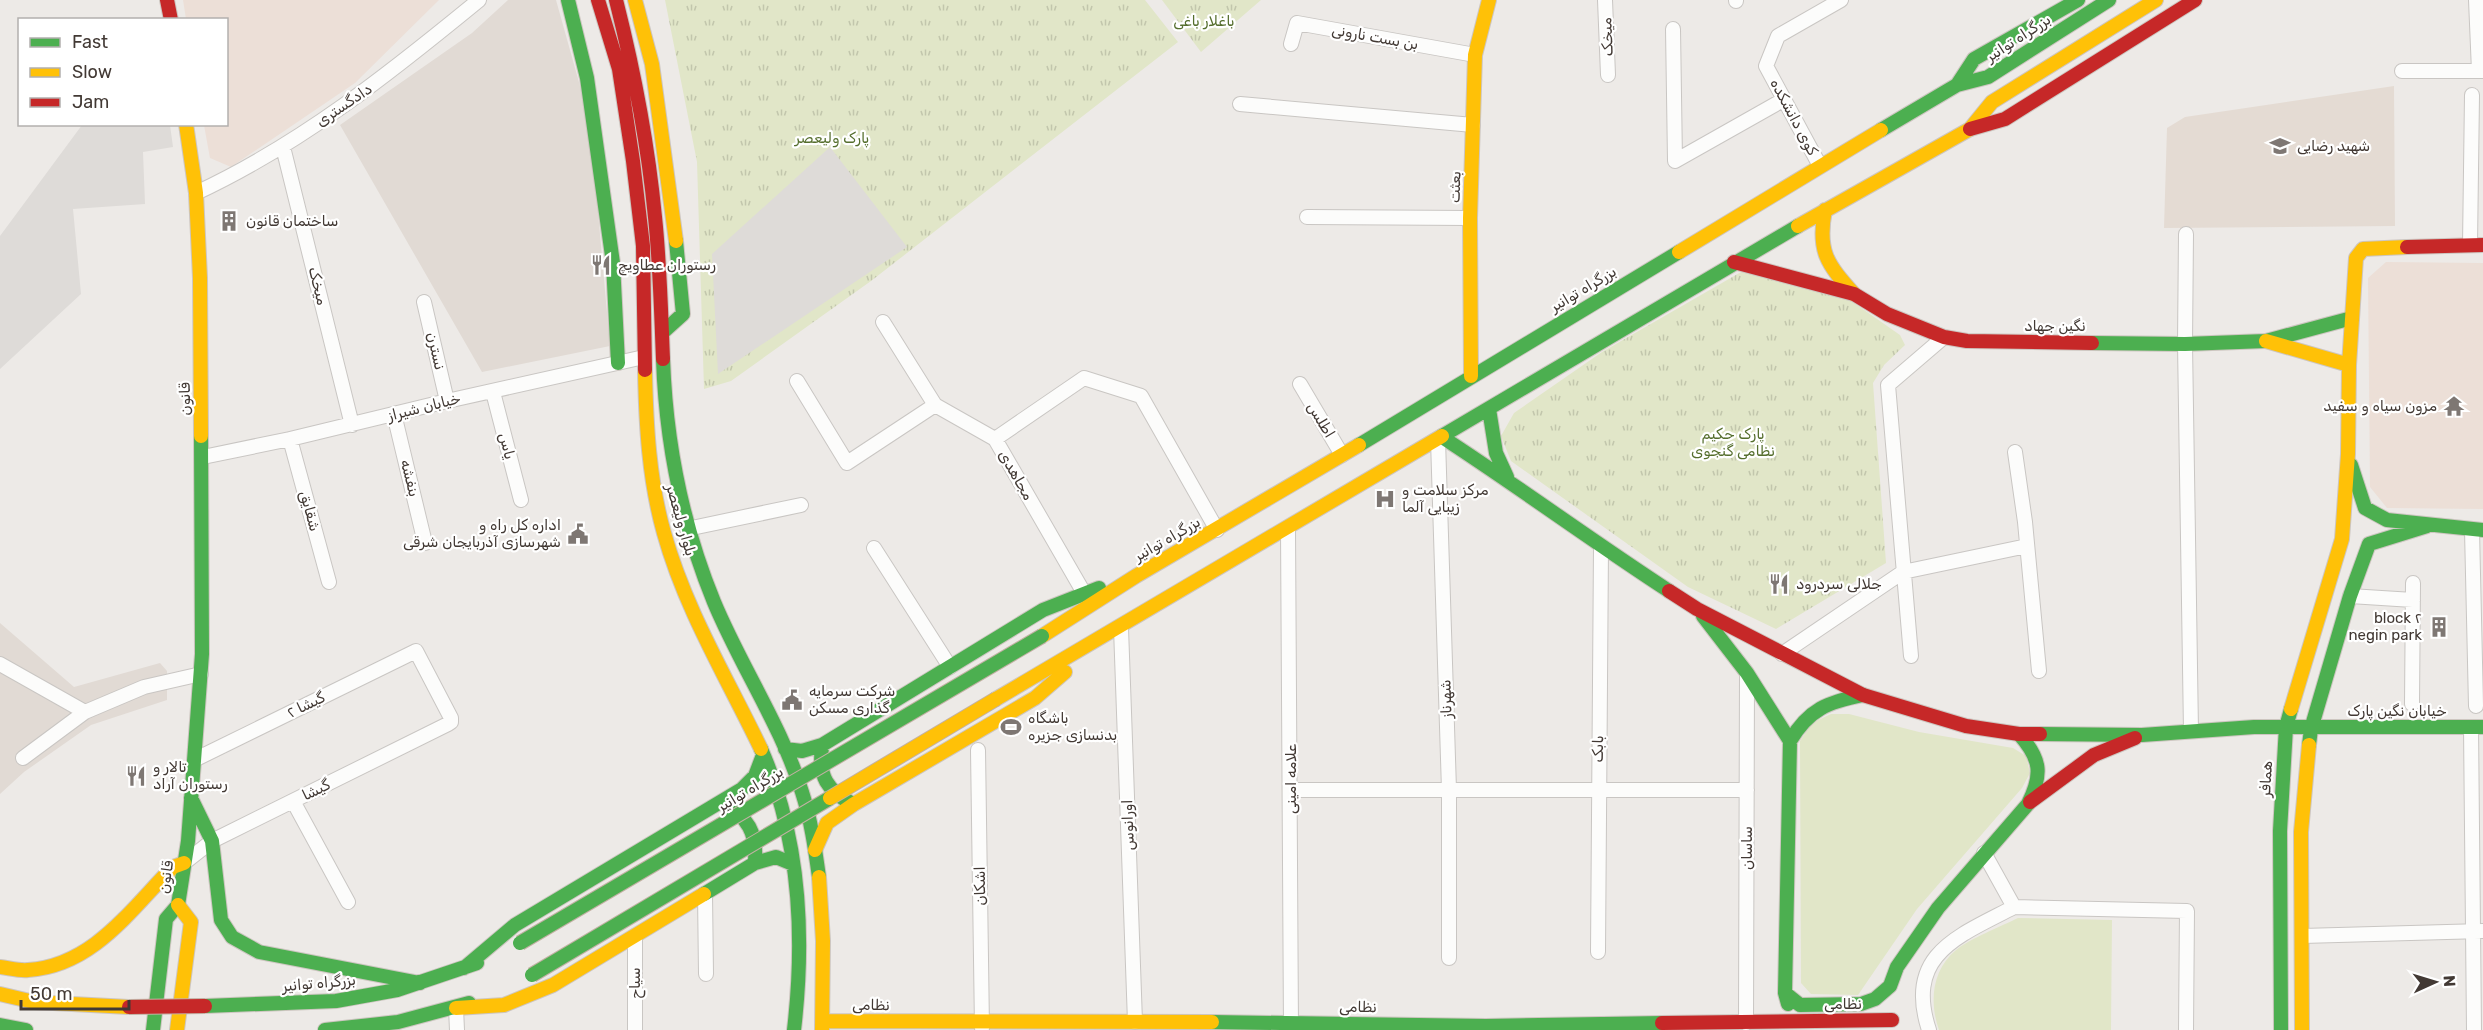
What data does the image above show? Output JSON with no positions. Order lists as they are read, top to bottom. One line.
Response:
{"streets":{"main road":["بزرگراه توانیر","بعثت","نگین جهاد","قانون","بلوار ولیعصر","خیابان نگین پارک","همافر","نظامی"],"street":["بن بست نارونی","میخک","دادگستری","کوی دانشکده","نسترن","خیابان شیراز","اطلس","یاس","مجاهدی","بنفشه","شقایق","شهرناز","گیشا ۲","بابک","علامه امینی","گیشا","اورانوس","ساسان","اشکان","سیاح"]},"crossings":[["بن بست نارونی","بعثت"],["میخک","دادگستری"],["میخک","خیابان شیراز"],["بزرگراه توانیر","کوی دانشکده"],["بزرگراه توانیر","بعثت"],["بزرگراه توانیر","اطلس"],["دادگستری","قانون"],["نسترن","خیابان شیراز"],["قانون","خیابان شیراز"],["قانون","گیشا ۲"],["قانون","گیشا"],["خیابان شیراز","یاس"],["خیابان شیراز","بنفشه"],["خیابان شیراز","شقایق"],["خیابان شیراز","بلوار ولیعصر"],["بلوار ولیعصر","نظامی"],["گیشا ۲","گیشا"],["خیابان نگین پارک","همافر"],["علامه امینی","نظامی"],["اورانوس","نظامی"],["ساسان","نظامی"],["اشکان","نظامی"]],"parks":["باغلار باغی","پارک ولیعصر","پارک حکیم نظامی گنجوی"],"places":{"school or university":["شهید رضایی"],"building":["ساختمان قانون","block ۲ negin park"],"restaurant":["رستوران عطاویچ","جلالی سردرود","تالار و رستوران آراد"],"temple":["مزون سیاه و سفید"],"hospital":["مرکز سلامت و زیبایی آلما"],"public building":["اداره کل راه و شهرسازی آذربایجان شرقی","شرکت سرمایه گذاری مسکن"],"sports":["باشگاه بدنسازی جزیره"]},"legend":["Fast","Slow","Jam"],"scale_bar":"50 m","north":"right"}
